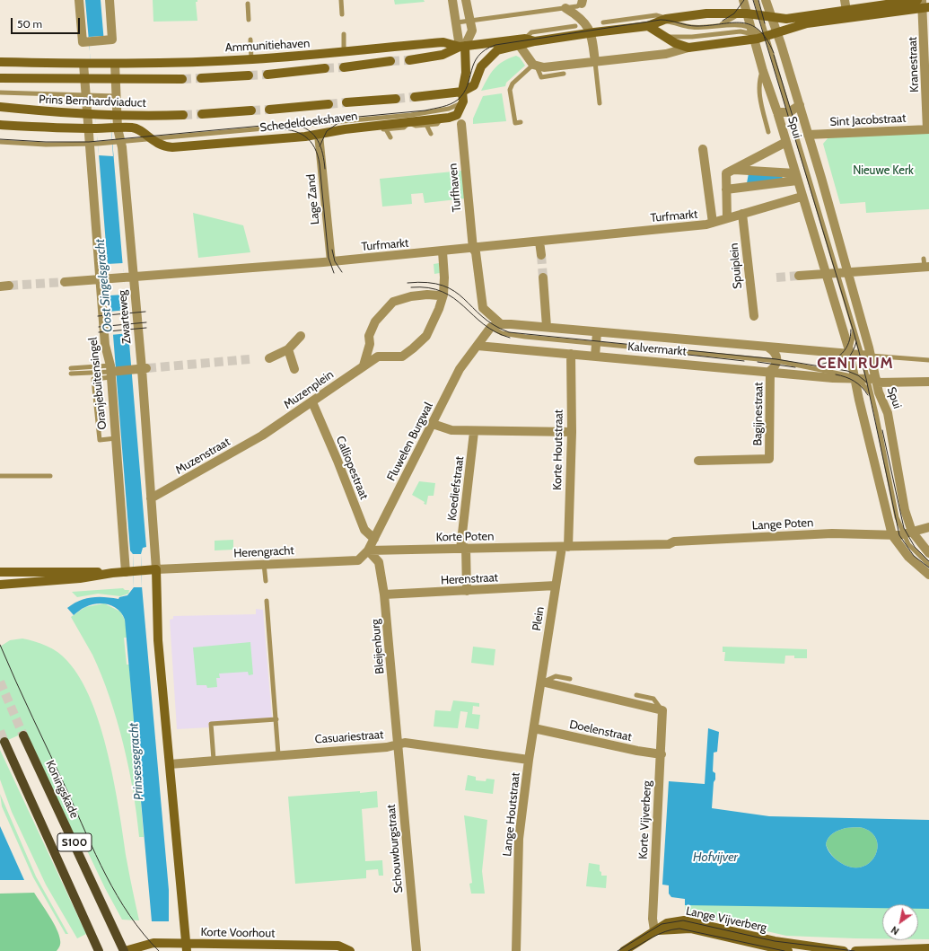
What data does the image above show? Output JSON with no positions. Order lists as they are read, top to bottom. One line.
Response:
{"streets":{"main road":["Koningskade","S100"],"street":["Ammunitiehaven","Kranestraat","Prins Bernhardviaduct","Sint Jacobstraat","Schedeldoekshaven","Spui","Turfhaven","Lage Zand","Turfmarkt","Spuiplein","Zwarteweg","Kalvermarkt","Oranjebuitensingel","Muzenplein","Bagijnestraat","Fluwelen Burgwal","Korte Houtstraat","Muzenstraat","Calliopestraat","Koediefstraat","Lange Poten","Korte Poten","Herengracht","Herenstraat","Plein","Bleijenburg","Doelenstraat","Casuariestraat","Lange Houtstraat","Korte Vijverberg","Schouwburgstraat","Lange Vijverberg","Korte Voorhout"]},"crossings":[["Ammunitiehaven","Kranestraat"],["Ammunitiehaven","Schedeldoekshaven"],["Ammunitiehaven","Spui"],["Ammunitiehaven","Zwarteweg"],["Ammunitiehaven","Oranjebuitensingel"],["Kranestraat","Sint Jacobstraat"],["Prins Bernhardviaduct","Zwarteweg"],["Prins Bernhardviaduct","Oranjebuitensingel"],["Sint Jacobstraat","Spui"],["Schedeldoekshaven","Lage Zand"],["Schedeldoekshaven","Zwarteweg"],["Schedeldoekshaven","Oranjebuitensingel"],["Spui","Kalvermarkt"],["Spui","Lange Poten"],["Turfhaven","Turfmarkt"],["Turfhaven","Kalvermarkt"],["Lage Zand","Turfmarkt"],["Turfmarkt","Zwarteweg"],["Turfmarkt","Oranjebuitensingel"],["Turfmarkt","Muzenplein"],["Zwarteweg","Muzenstraat"],["Zwarteweg","Herengracht"],["Kalvermarkt","Bagijnestraat"],["Kalvermarkt","Fluwelen Burgwal"],["Kalvermarkt","Korte Houtstraat"],["Muzenplein","Muzenstraat"],["Muzenplein","Calliopestraat"],["Fluwelen Burgwal","Calliopestraat"],["Fluwelen Burgwal","Korte Poten"],["Fluwelen Burgwal","Herengracht"],["Fluwelen Burgwal","Bleijenburg"],["Korte Houtstraat","Lange Poten"],["Korte Houtstraat","Korte Poten"],["Korte Houtstraat","Plein"],["Koediefstraat","Korte Poten"],["Koediefstraat","Herenstraat"],["Lange Poten","Korte Poten"],["Lange Poten","Plein"],["Korte Poten","Herengracht"],["Korte Poten","Plein"],["Korte Poten","Bleijenburg"],["Herengracht","Bleijenburg"],["Herenstraat","Plein"],["Herenstraat","Bleijenburg"],["Plein","Lange Houtstraat"],["Bleijenburg","Casuariestraat"],["Bleijenburg","Schouwburgstraat"],["Doelenstraat","Lange Houtstraat"],["Doelenstraat","Korte Vijverberg"],["Casuariestraat","Lange Houtstraat"],["Casuariestraat","Schouwburgstraat"],["Koningskade","Korte Voorhout"],["Korte Vijverberg","Lange Vijverberg"]],"districts":["CENTRUM"],"water":["Oost Singelsgracht","Prinsessegracht","Hofvijver"],"parks":["Nieuwe Kerk"],"scale_bar":"50 m","north":"bottom left"}
